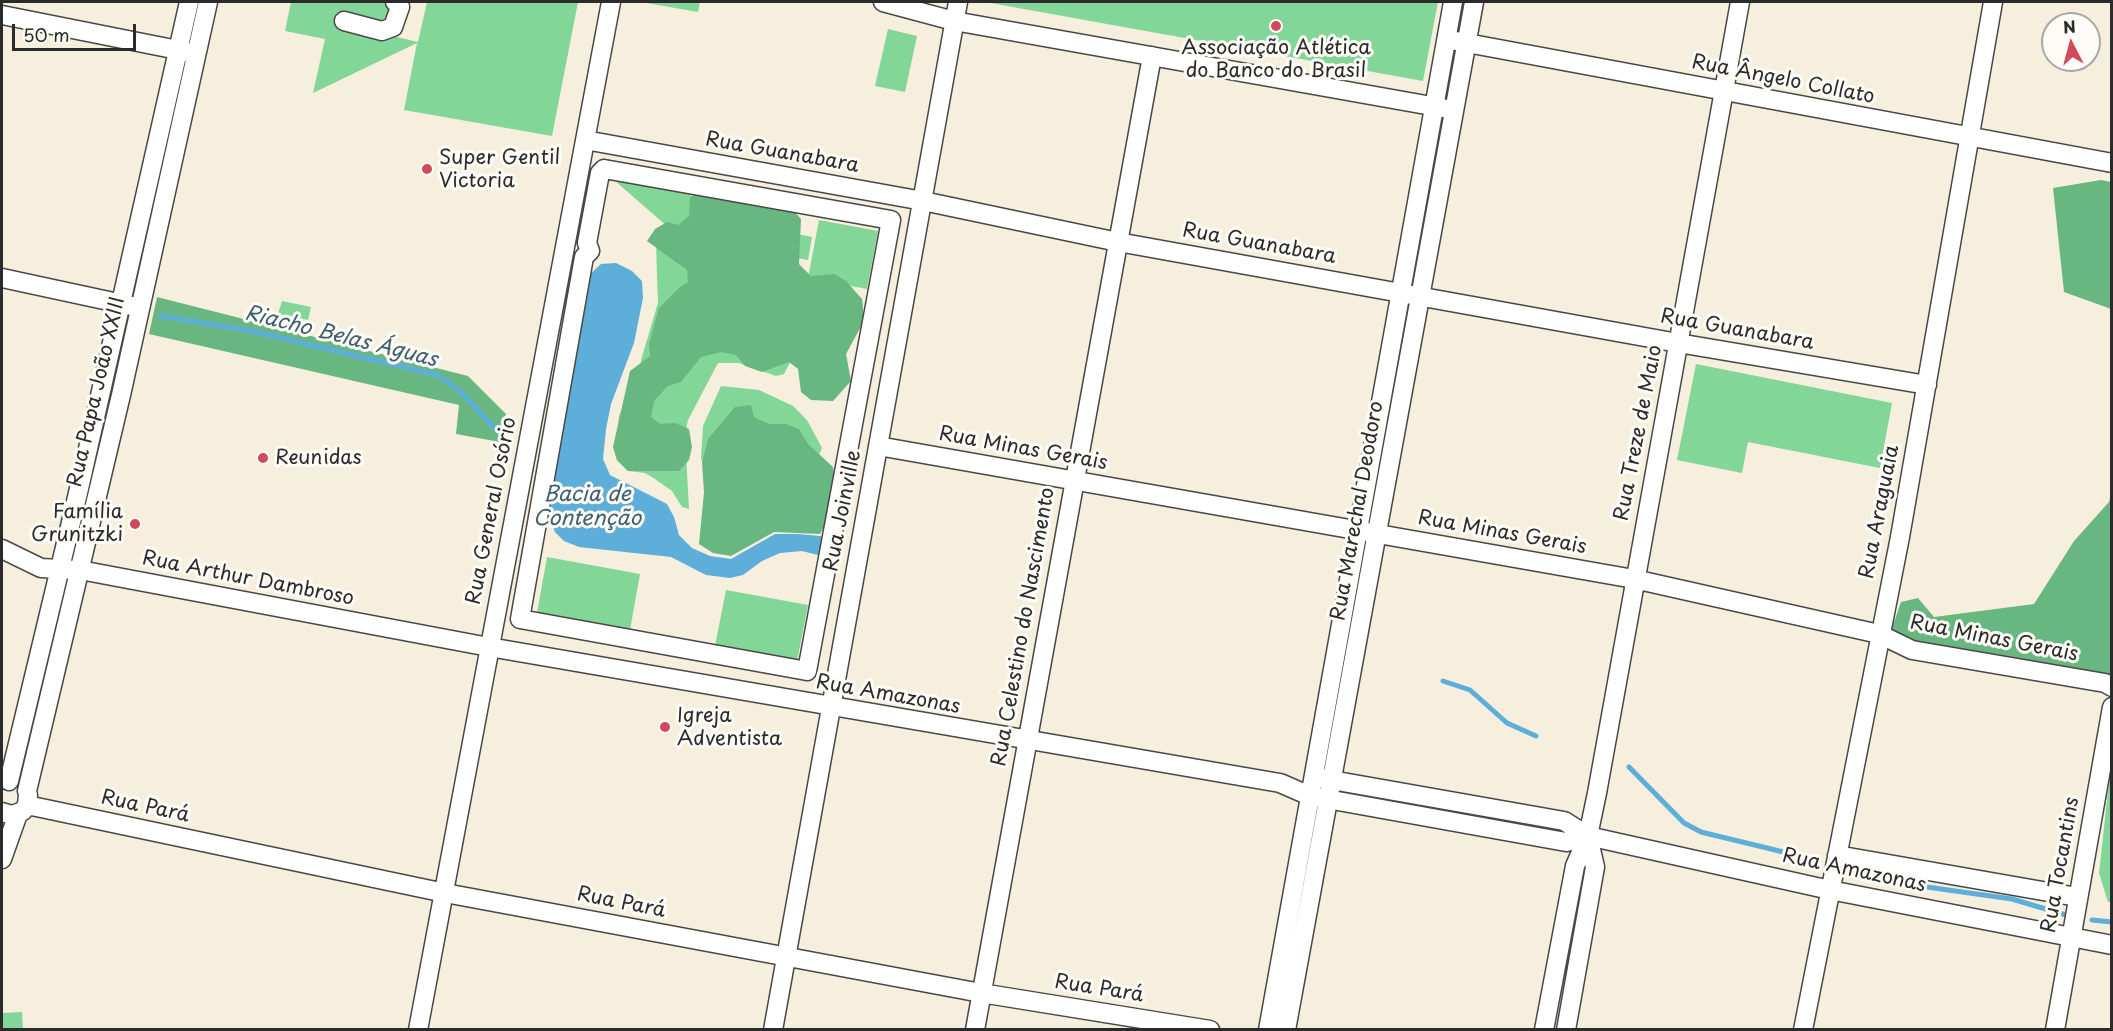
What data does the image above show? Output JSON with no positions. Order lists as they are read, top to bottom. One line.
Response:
{"streets":{"street":["Rua Ângelo Collato","Rua Guanabara","Rua Papa João XXIII","Rua Treze de Maio","Rua Minas Gerais","Rua General Osório","Rua Joinville","Rua Marechal Deodoro","Rua Araguaia","Rua Arthur Dambroso","Rua Celestino do Nascimento","Rua Amazonas","Rua Pará","Rua Tocantins"]},"crossings":[["Rua Ângelo Collato","Rua Treze de Maio"],["Rua Ângelo Collato","Rua Marechal Deodoro"],["Rua Ângelo Collato","Rua Araguaia"],["Rua Guanabara","Rua Treze de Maio"],["Rua Guanabara","Rua General Osório"],["Rua Guanabara","Rua Joinville"],["Rua Guanabara","Rua Marechal Deodoro"],["Rua Guanabara","Rua Araguaia"],["Rua Guanabara","Rua Celestino do Nascimento"],["Rua Papa João XXIII","Rua Arthur Dambroso"],["Rua Papa João XXIII","Rua Pará"],["Rua Treze de Maio","Rua Minas Gerais"],["Rua Treze de Maio","Rua Amazonas"],["Rua Minas Gerais","Rua Joinville"],["Rua Minas Gerais","Rua Marechal Deodoro"],["Rua Minas Gerais","Rua Araguaia"],["Rua Minas Gerais","Rua Celestino do Nascimento"],["Rua General Osório","Rua Arthur Dambroso"],["Rua General Osório","Rua Amazonas"],["Rua General Osório","Rua Pará"],["Rua Joinville","Rua Amazonas"],["Rua Joinville","Rua Pará"],["Rua Marechal Deodoro","Rua Amazonas"],["Rua Araguaia","Rua Amazonas"],["Rua Arthur Dambroso","Rua Amazonas"],["Rua Celestino do Nascimento","Rua Amazonas"],["Rua Celestino do Nascimento","Rua Pará"],["Rua Amazonas","Rua Tocantins"]],"water":["Riacho Belas Águas","Bacia de Contenção"],"places":["Associação Atlética do Banco do Brasil","Super Gentil Victoria","Reunidas","Família Grunitzki","Igreja Adventista"],"scale_bar":"50 m","north":"top"}
